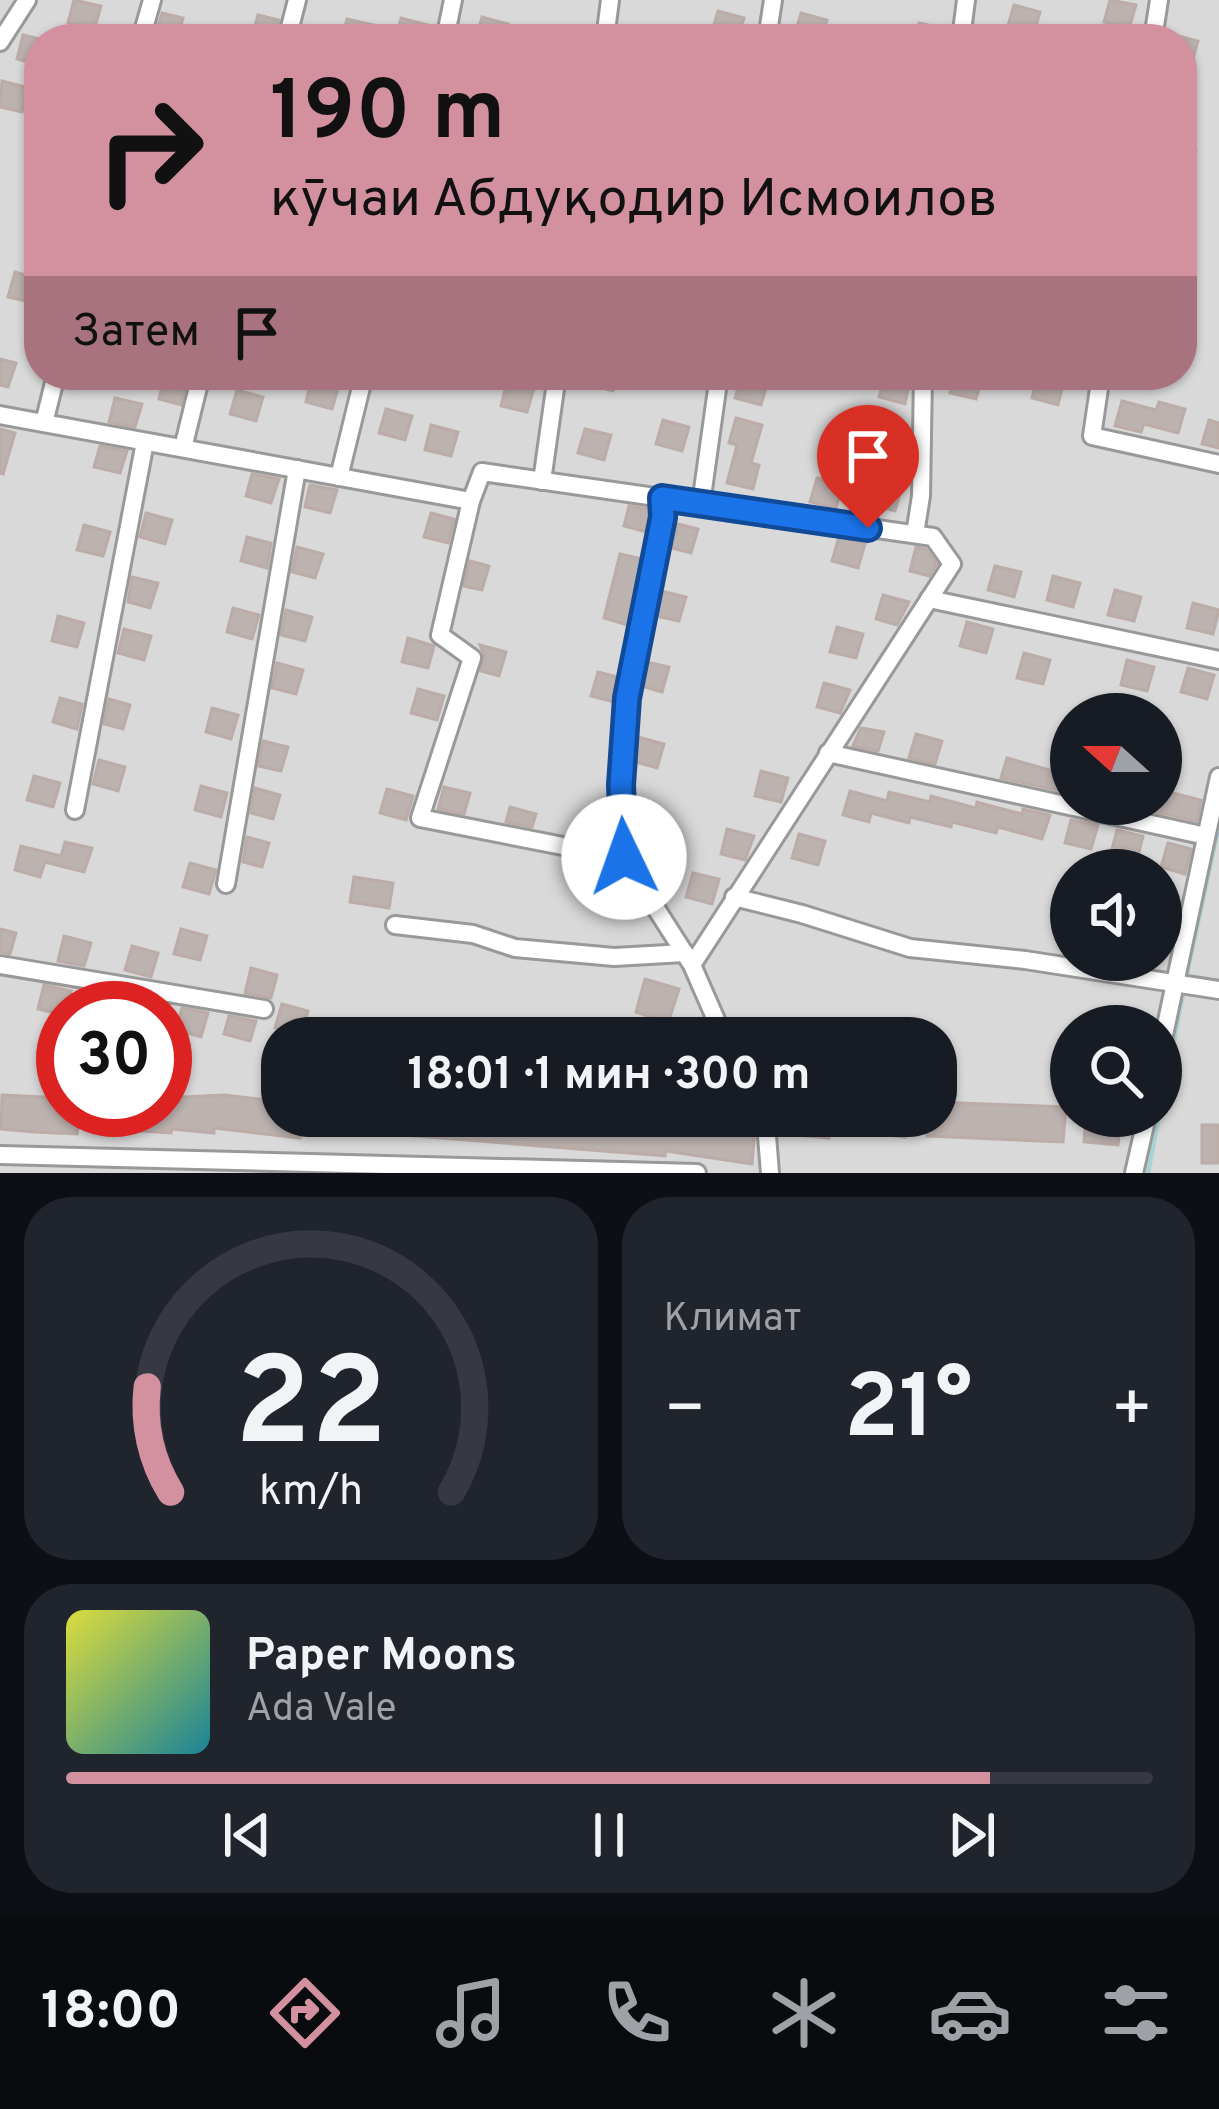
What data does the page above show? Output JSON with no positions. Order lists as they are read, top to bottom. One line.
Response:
{"north":"left","page":{"turn":["190 m","кӯчаи Абдуқодир Исмоилов"],"then":"Затем","limit":"30","trip":"18:01 · 1 мин · 300 m","tile":"Климат","heat":["−","21°","+"],"song":["Paper Moons","Ada Vale"],"tabs":"18:00","gauge":["22","km/h"]}}
